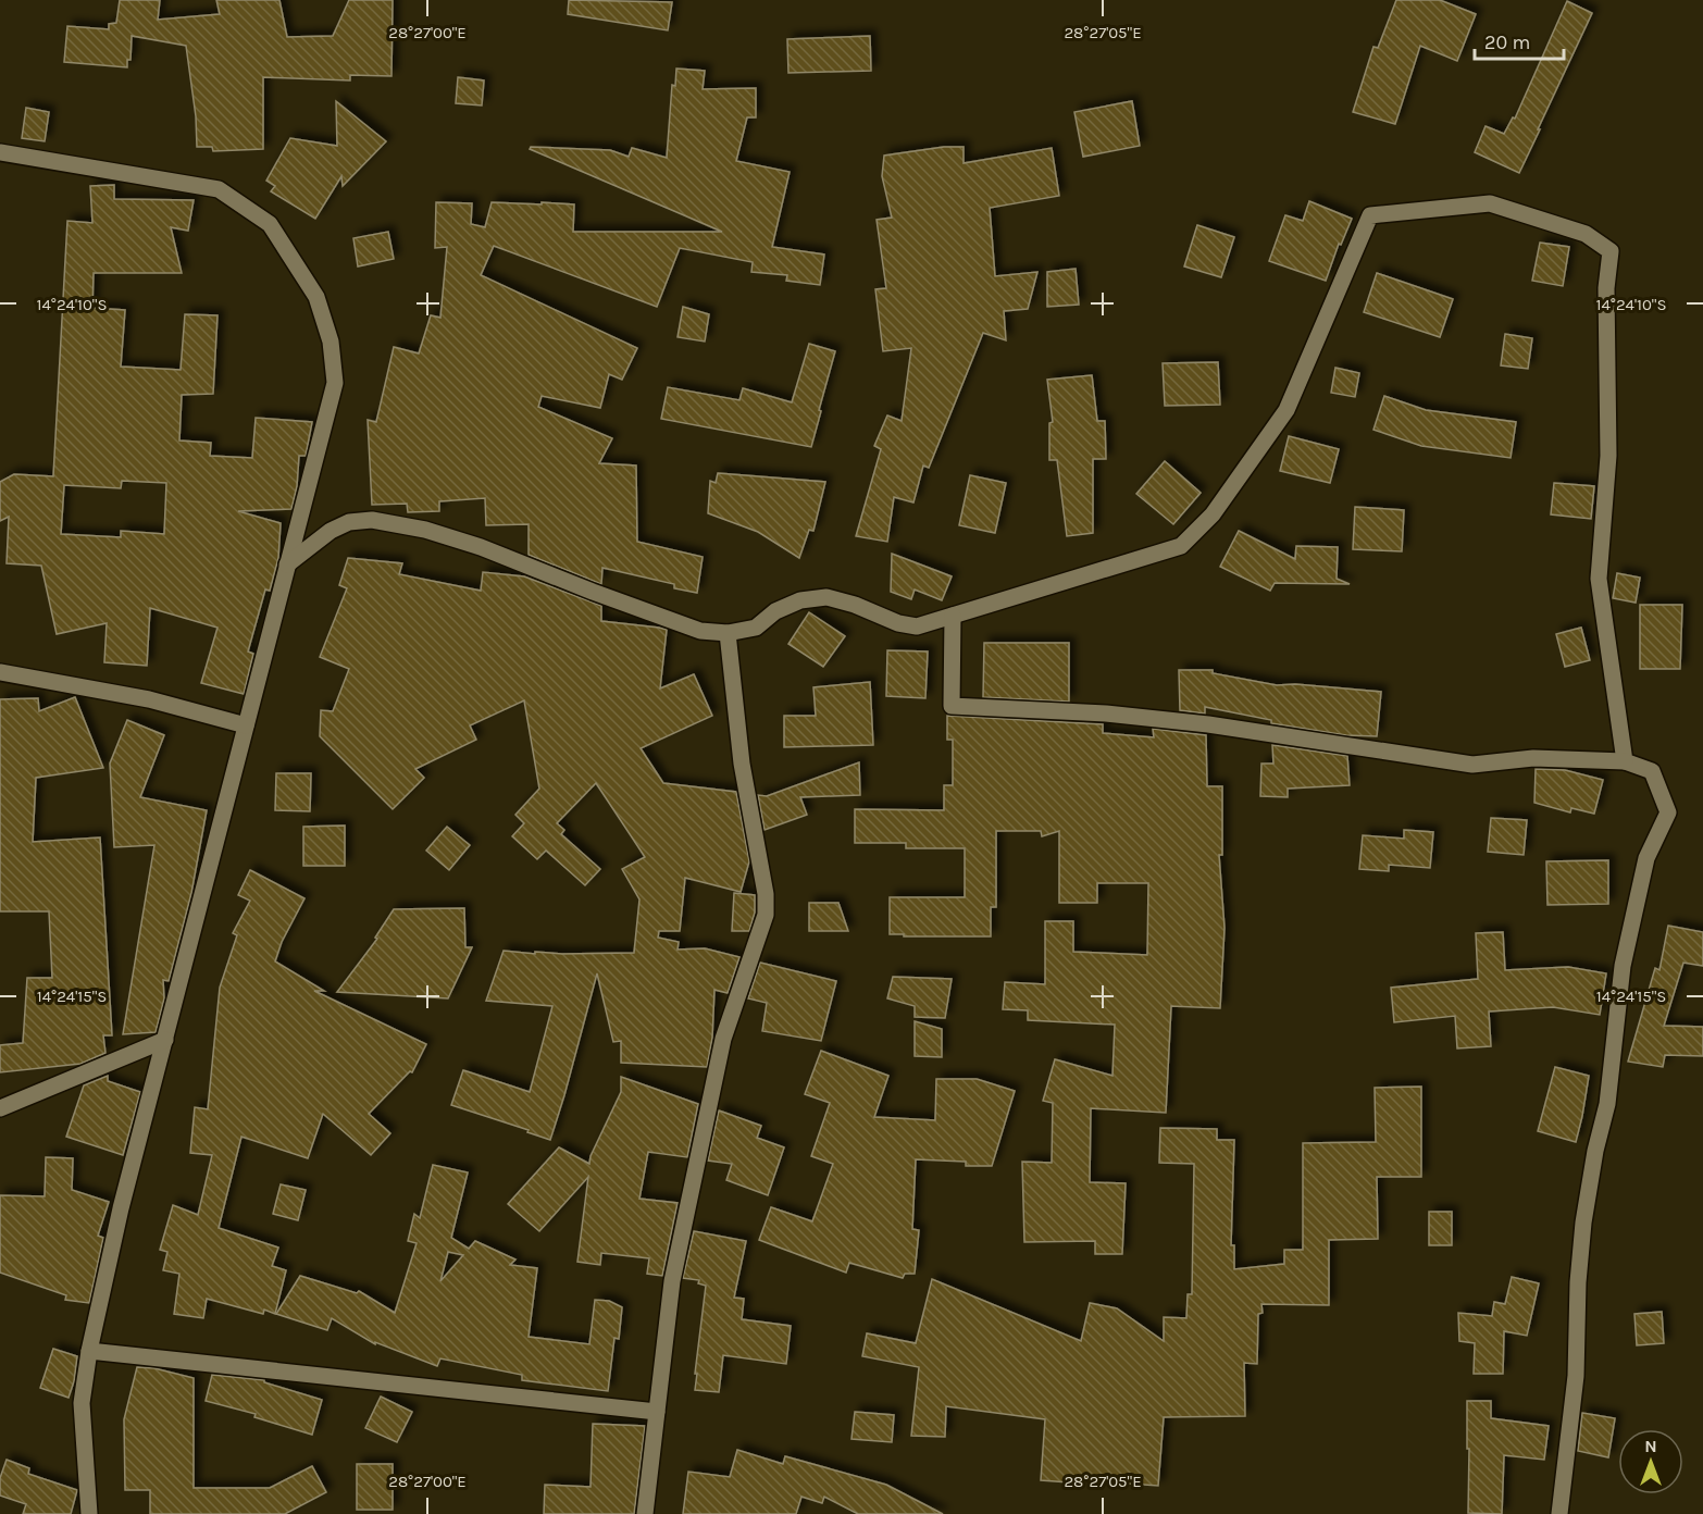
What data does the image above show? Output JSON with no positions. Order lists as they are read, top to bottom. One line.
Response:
{"scale_bar":"20 m","north":"top","coordinates":["28°27'00\"E","28°27'05\"E","14°24'10\"S","14°24'15\"S"]}
